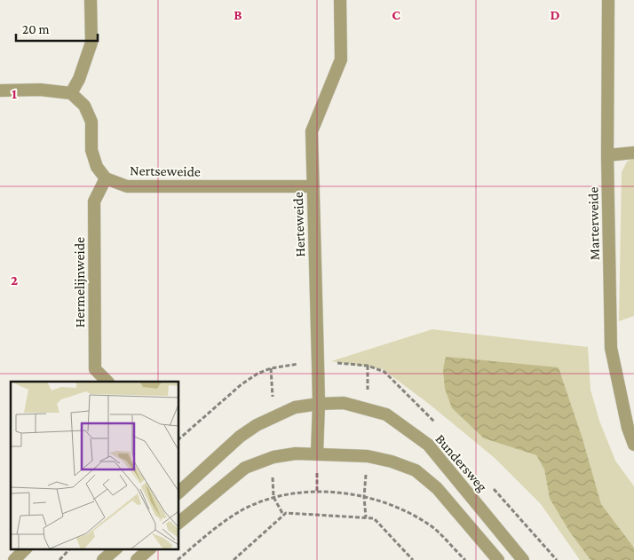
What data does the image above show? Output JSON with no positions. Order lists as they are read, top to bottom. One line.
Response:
{"streets":{"street":["Nertseweide","Marterweide","Herteweide","Hermelijnweide","Bundersweg"]},"crossings":[["Nertseweide","Herteweide"],["Nertseweide","Hermelijnweide"],["Herteweide","Bundersweg"]],"scale_bar":"20 m","grid":{"columns":["B","C","D"],"rows":["1","2"]}}
